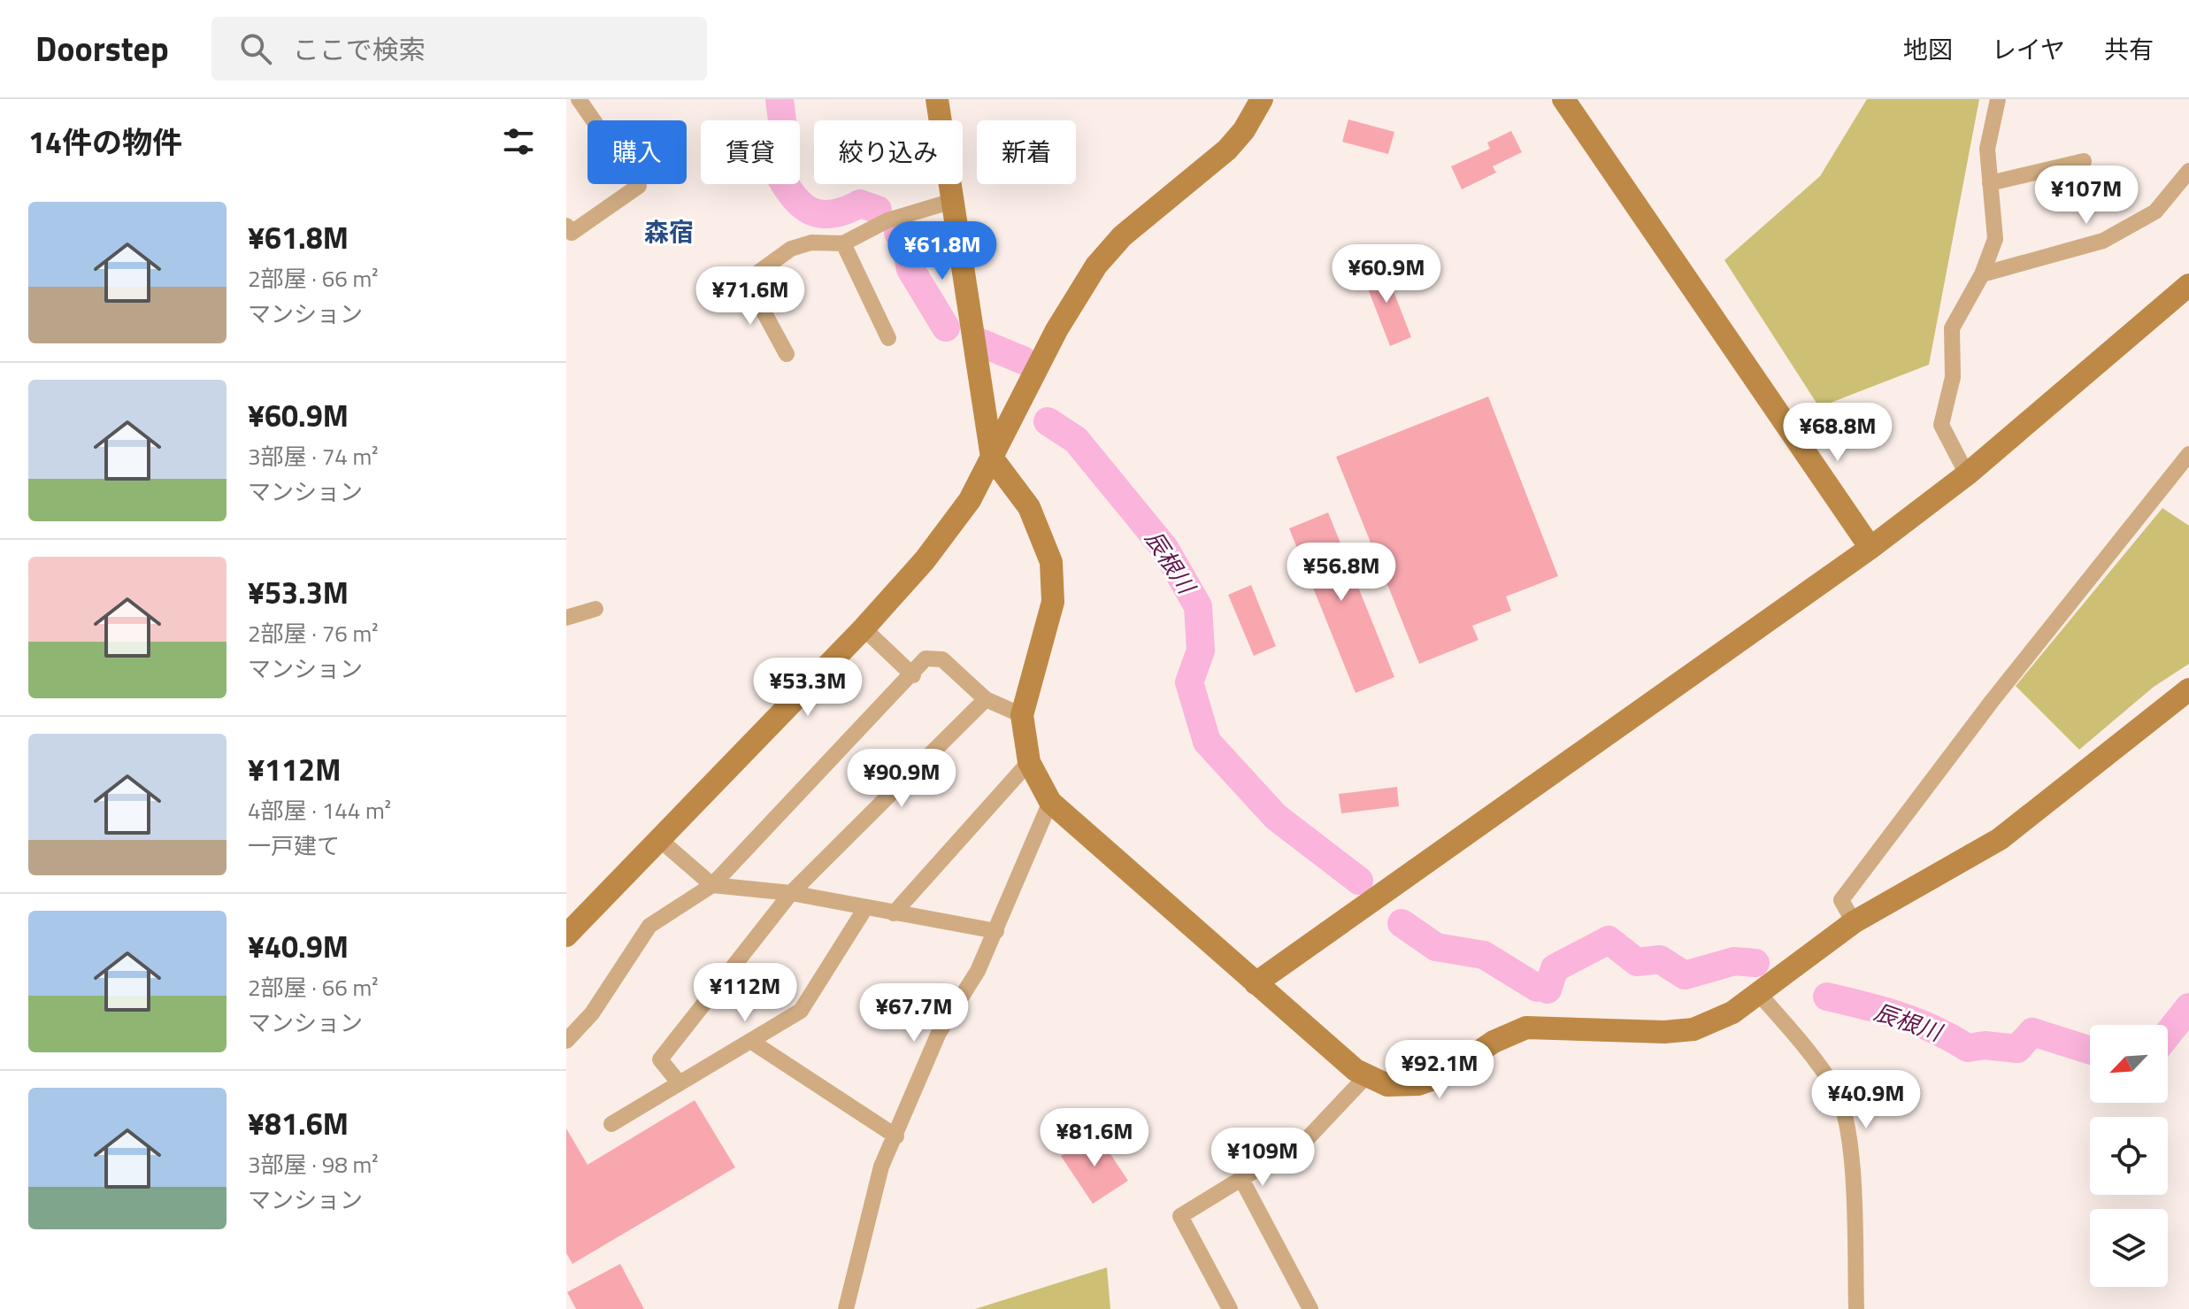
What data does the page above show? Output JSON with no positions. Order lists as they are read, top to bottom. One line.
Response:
{"districts":["森宿"],"water":["辰根川"],"north":"bottom left","page":{"header":"Doorstep","search":"ここで検索","nav":["地図","レイヤ","共有"],"heading":"14件の物件","chip":["購入","賃貸","絞り込み","新着"],"price":["¥107M","¥61.8M","¥60.9M","¥71.6M","¥68.8M","¥56.8M","¥53.3M","¥90.9M","¥112M","¥67.7M","¥92.1M","¥40.9M","¥81.6M","¥109M"],"list":[{"name":"¥61.8M","note":"2部屋 · 66 m² · マンション"},{"name":"¥60.9M","note":"3部屋 · 74 m² · マンション"},{"name":"¥53.3M","note":"2部屋 · 76 m² · マンション"},{"name":"¥112M","note":"4部屋 · 144 m² · 一戸建て"},{"name":"¥40.9M","note":"2部屋 · 66 m² · マンション"},{"name":"¥81.6M","note":"3部屋 · 98 m² · マンション"}]}}
